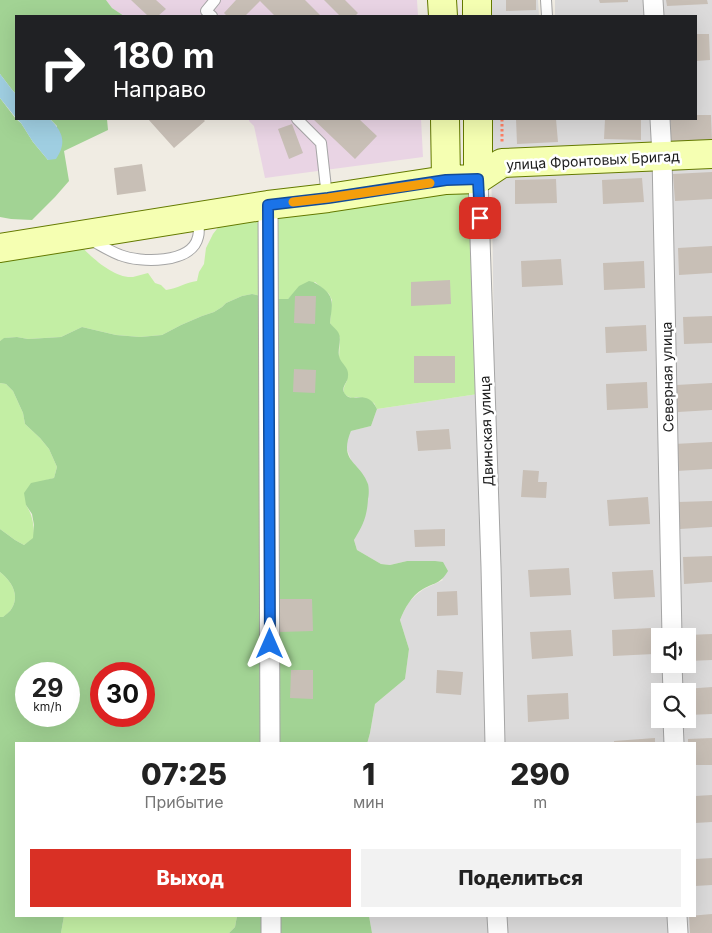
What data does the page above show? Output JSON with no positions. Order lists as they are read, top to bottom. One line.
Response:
{"streets":{"main road":["улица Фронтовых Бригад","Двинская улица"],"street":["Северная улица"]},"crossings":[["улица Фронтовых Бригад","Северная улица"],["улица Фронтовых Бригад","Двинская улица"]],"page":{"turn":["180 m","Направо"],"speed":"29 km/h","limit":"30","eta":["07:25","Прибытие","1","мин","290","m"],"buttons":["Выход","Поделиться"]}}
